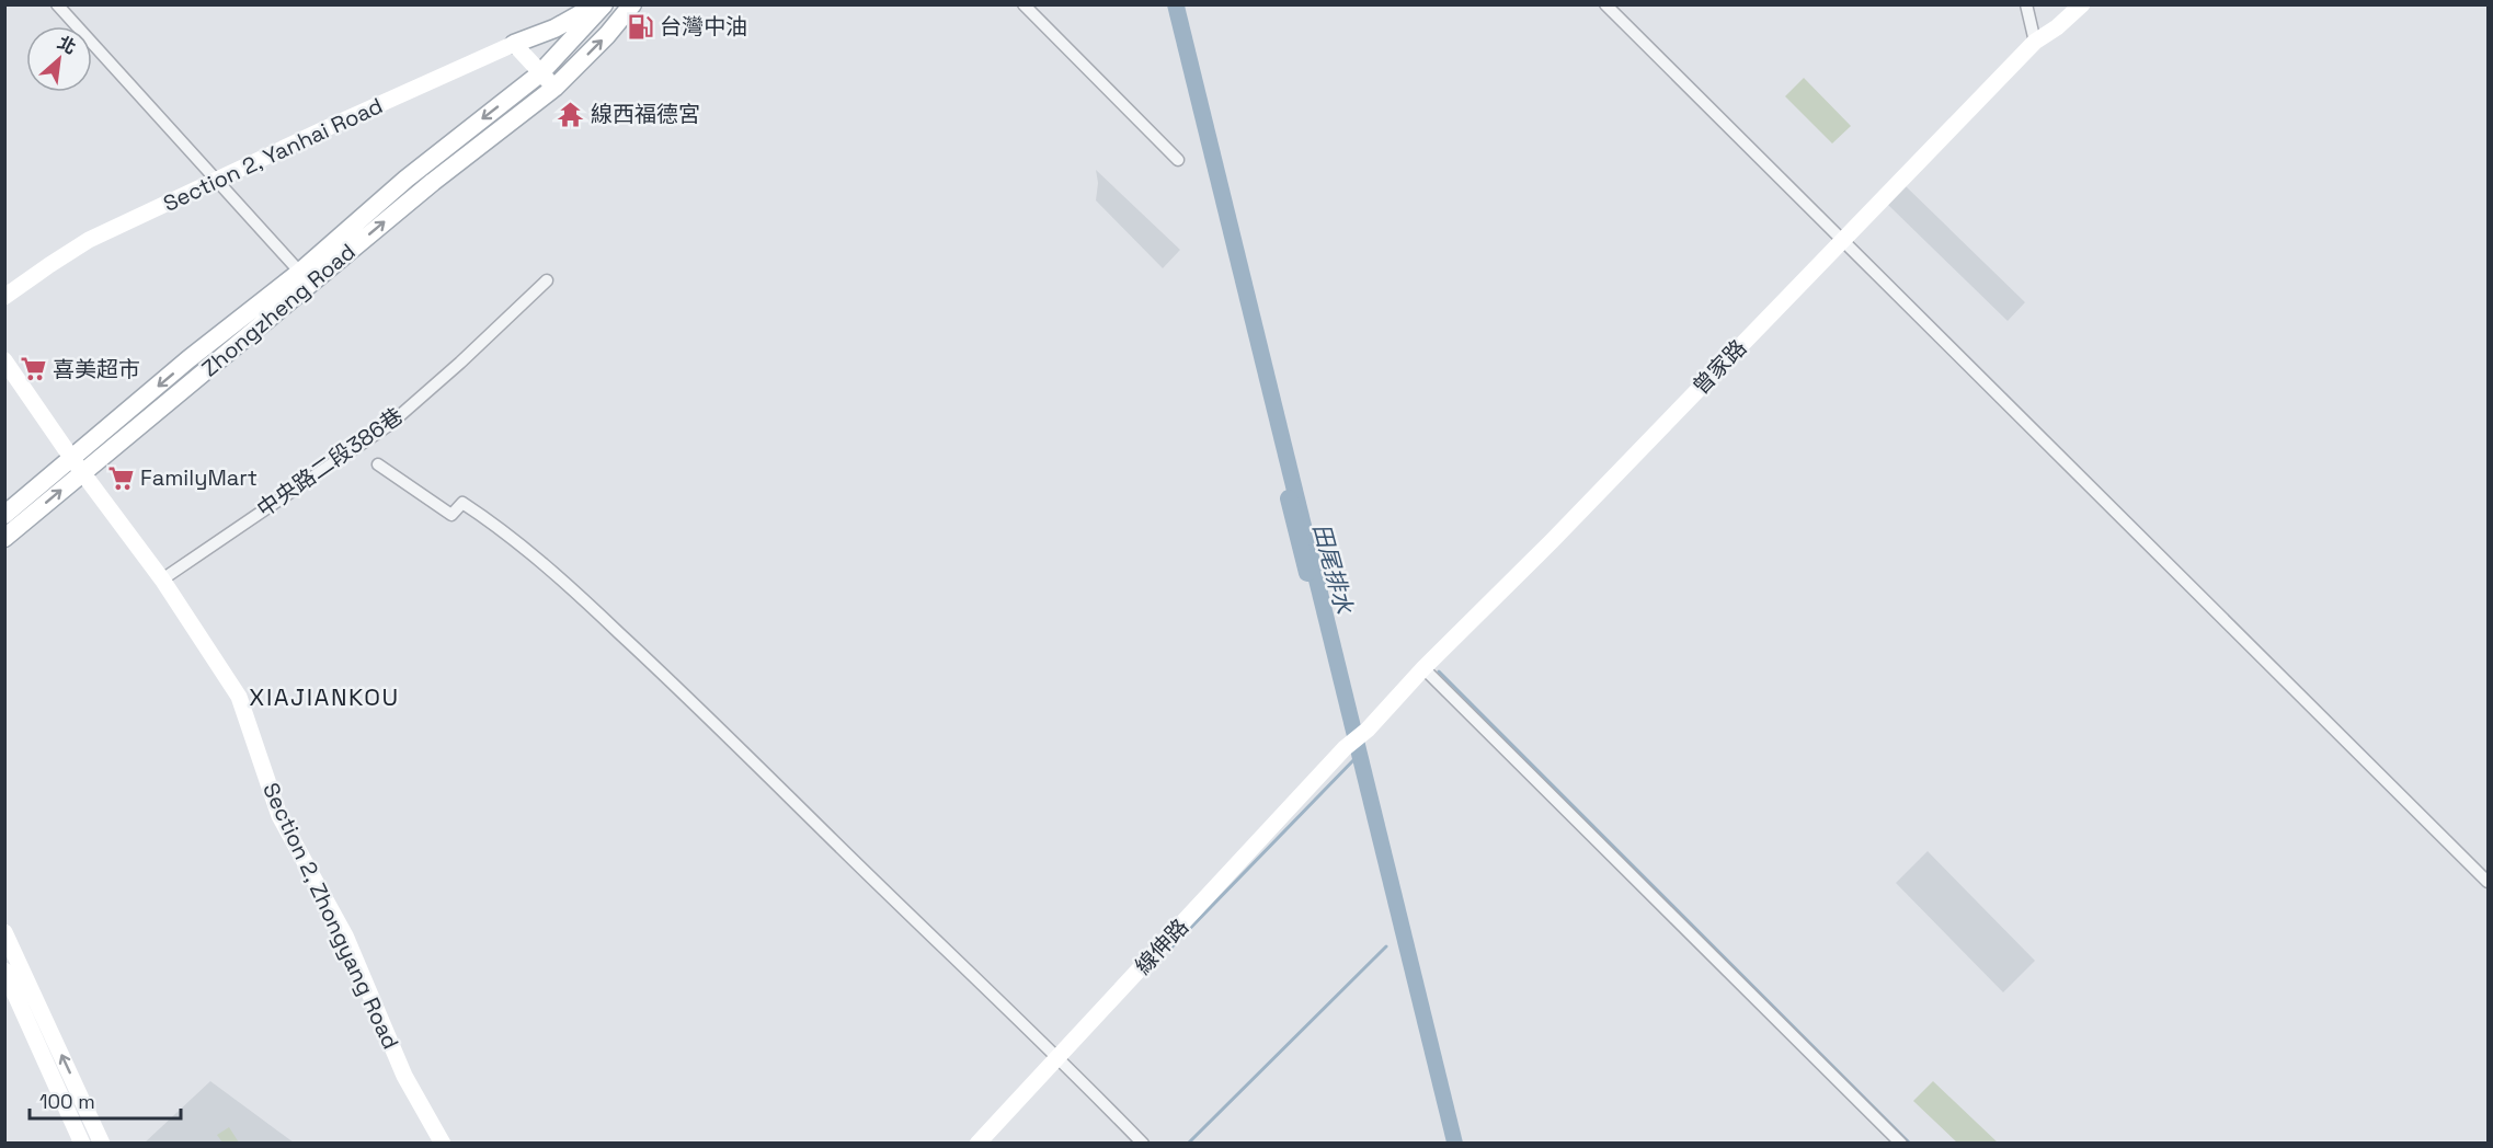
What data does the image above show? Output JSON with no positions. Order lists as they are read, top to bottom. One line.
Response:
{"streets":{"main road":["Zhongzheng Road"],"street":["Section 2, Yanhai Road","曾家路","中央路二段386巷","Section 2, Zhongyang Road","線伸路"]},"crossings":[["Zhongzheng Road","Section 2, Zhongyang Road"],["曾家路","線伸路"],["中央路二段386巷","Section 2, Zhongyang Road"]],"districts":["XIAJIANKOU"],"water":["田尾排水"],"places":{"fuel station":["台灣中油"],"temple":["線西福德宮"],"supermarket":["喜美超市","FamilyMart"]},"scale_bar":"100 m","north":"top right"}
